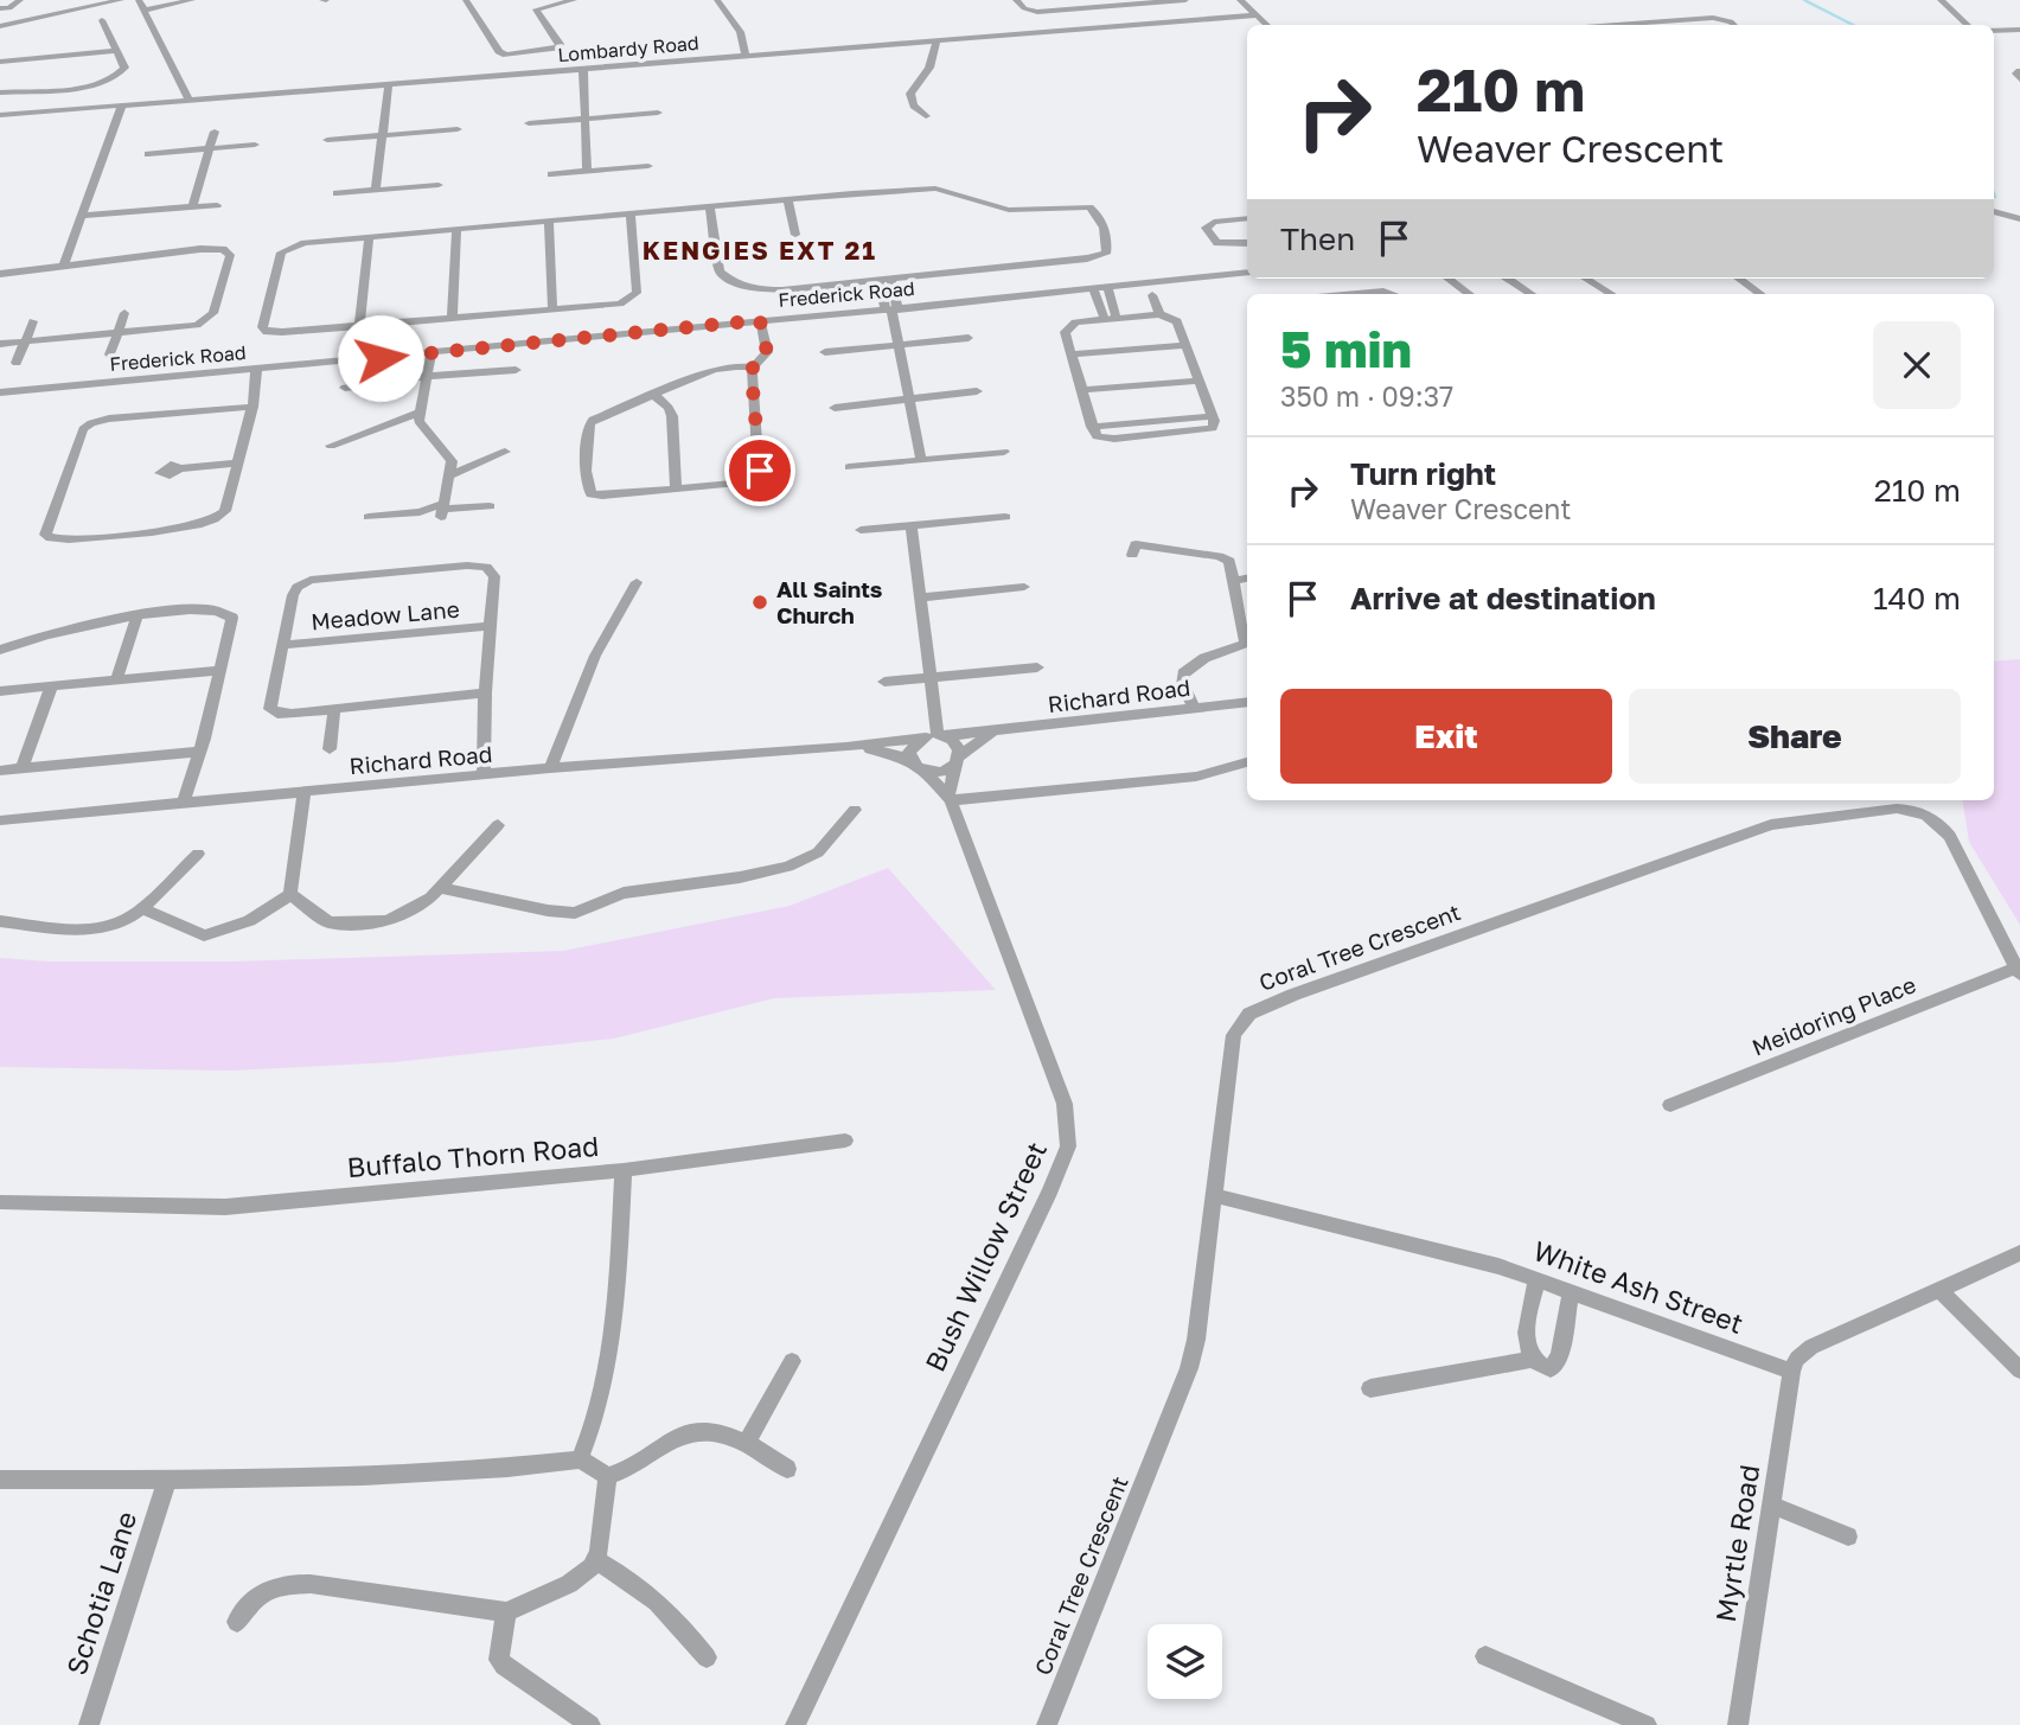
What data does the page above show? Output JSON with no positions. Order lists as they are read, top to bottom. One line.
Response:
{"streets":{"street":["Lombardy Road","Frederick Road","Meadow Lane","Richard Road","Coral Tree Crescent","Meidoring Place","Buffalo Thorn Road","Bush Willow Street","White Ash Street","Myrtle Road","Schotia Lane"]},"crossings":[["Richard Road","Bush Willow Street"],["Coral Tree Crescent","Meidoring Place"],["Coral Tree Crescent","White Ash Street"],["White Ash Street","Myrtle Road"]],"districts":["KENGIES EXT 21"],"places":["All Saints Church"],"page":{"turn":["210 m","Weaver Crescent"],"then":"Then","heading":["5 min","350 m · 09:37"],"list":[{"name":"Turn right","note":"Weaver Crescent","value":"210 m"},{"name":"Arrive at destination","value":"140 m"}],"buttons":["Exit","Share"]}}
